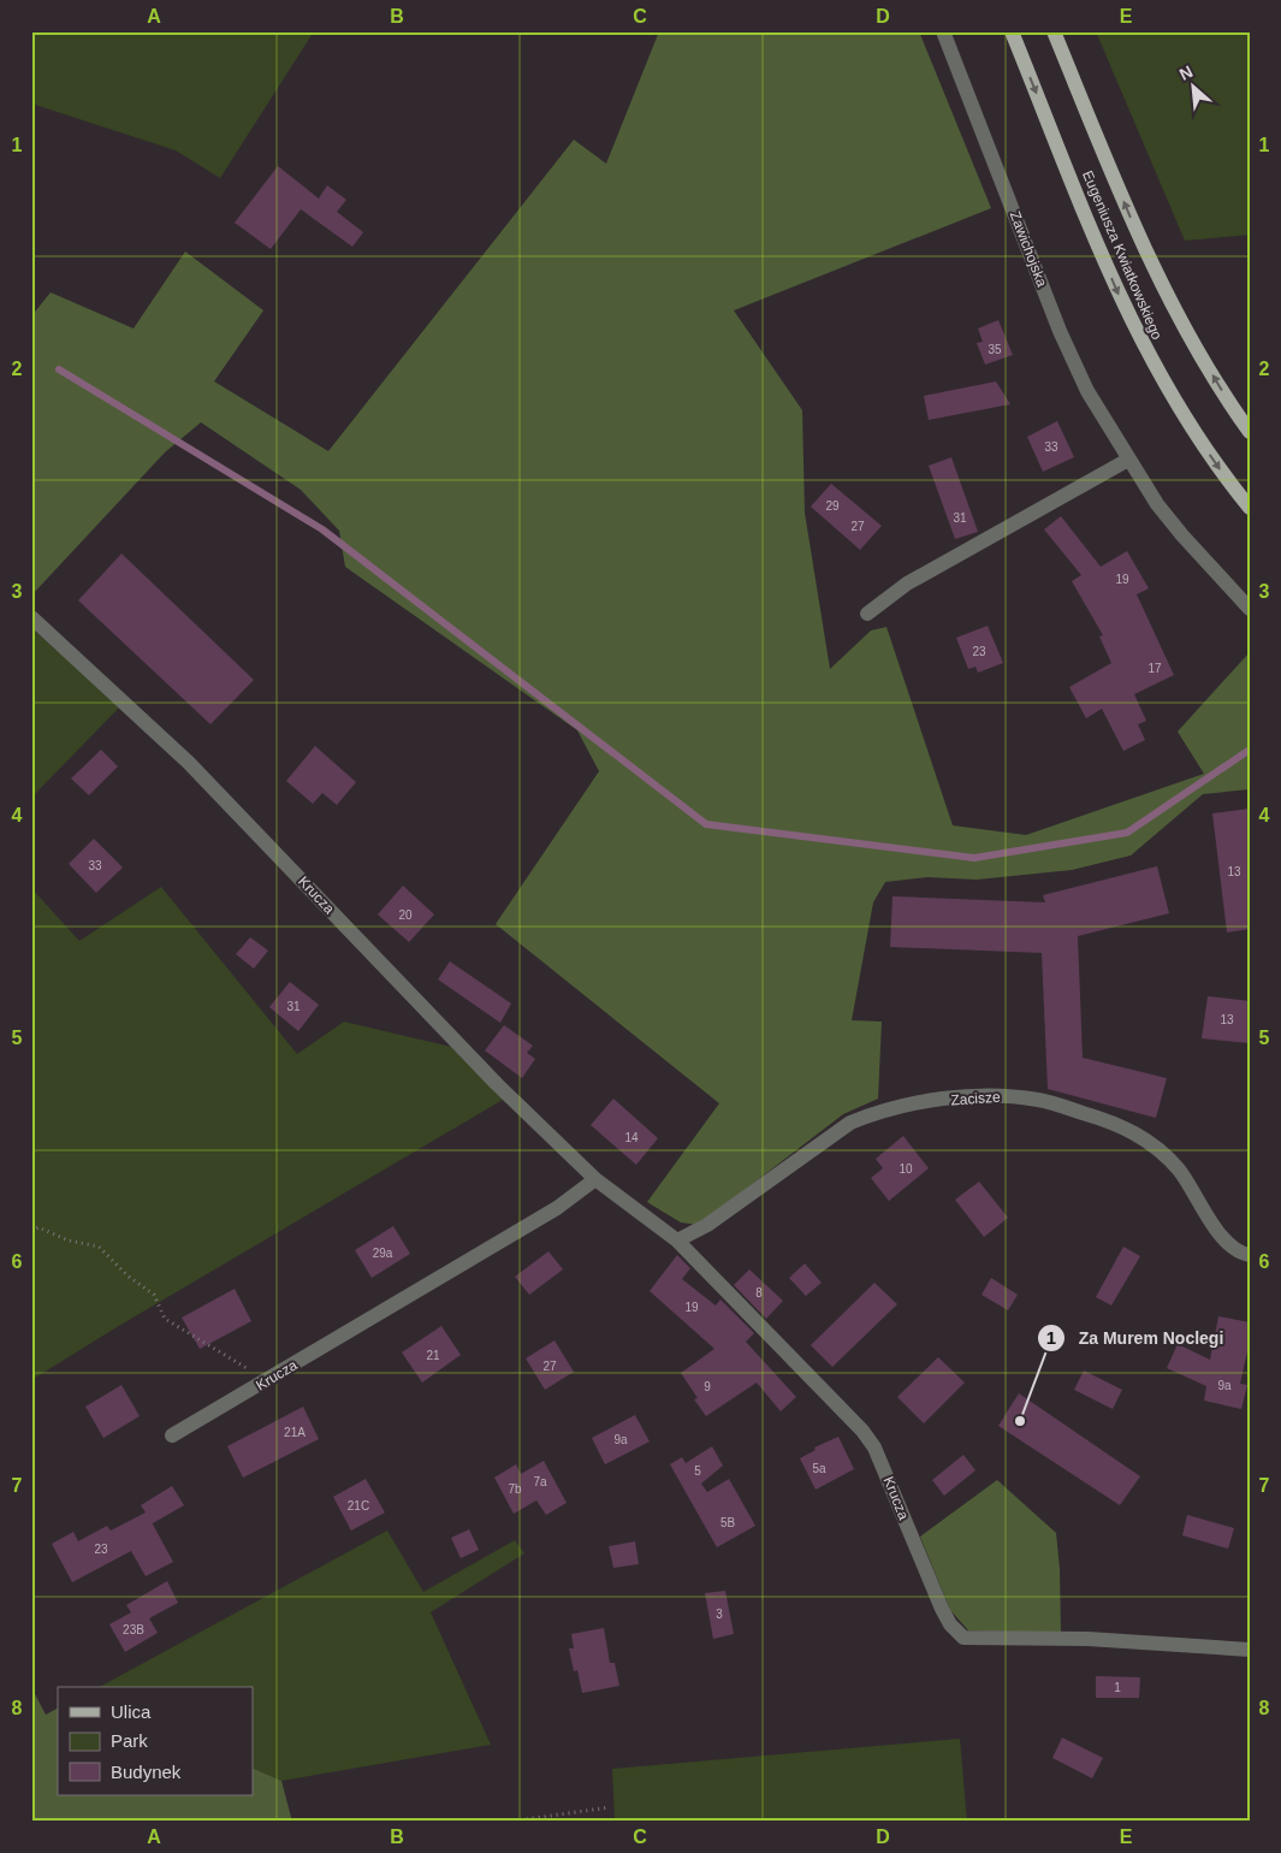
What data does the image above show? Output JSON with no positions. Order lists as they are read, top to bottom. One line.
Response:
{"streets":{"main road":["Eugeniusza Kwiatkowskiego"],"street":["Zawichojska","Krucza","Zacisze"]},"crossings":[["Krucza","Zacisze"]],"places":["Za Murem Noclegi"],"house_numbers":["35","33","29","31","27","19","23","17","33","13","20","31","13","14","10","29a","8","19","21","27","9a","9","21A","9a","5a","5","7a","7b","21C","5B","23","3","23B","1"],"legend":["Ulica","Park","Budynek"],"north":"top left","grid":{"columns":["A","B","C","D","E"],"rows":["1","2","3","4","5","6","7","8"]}}
